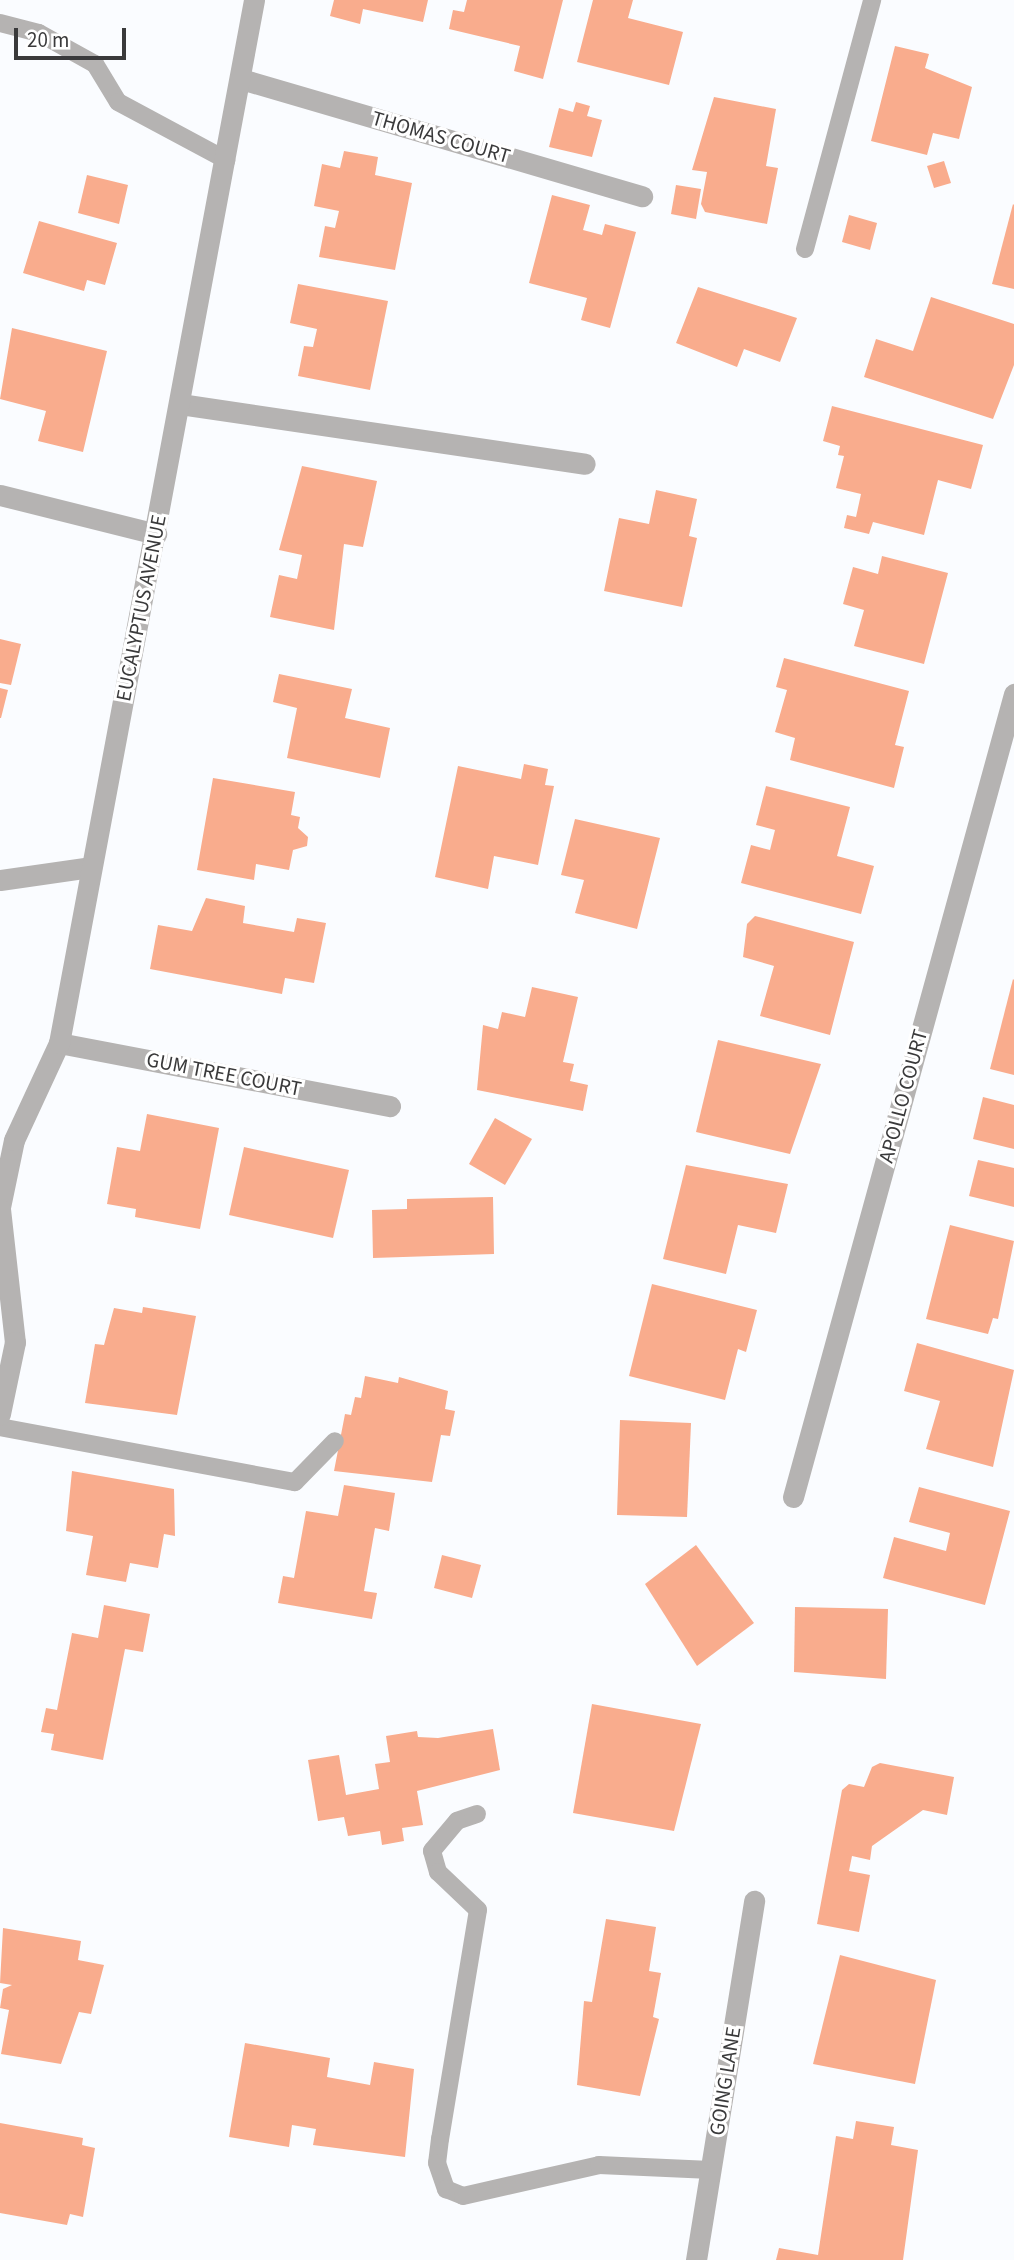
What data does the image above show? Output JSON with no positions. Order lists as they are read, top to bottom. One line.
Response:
{"streets":{"street":["THOMAS COURT","EUCALYPTUS AVENUE","GUM TREE COURT","APOLLO COURT","GOING LANE"]},"crossings":[["THOMAS COURT","EUCALYPTUS AVENUE"],["EUCALYPTUS AVENUE","GUM TREE COURT"]],"scale_bar":"20 m"}
